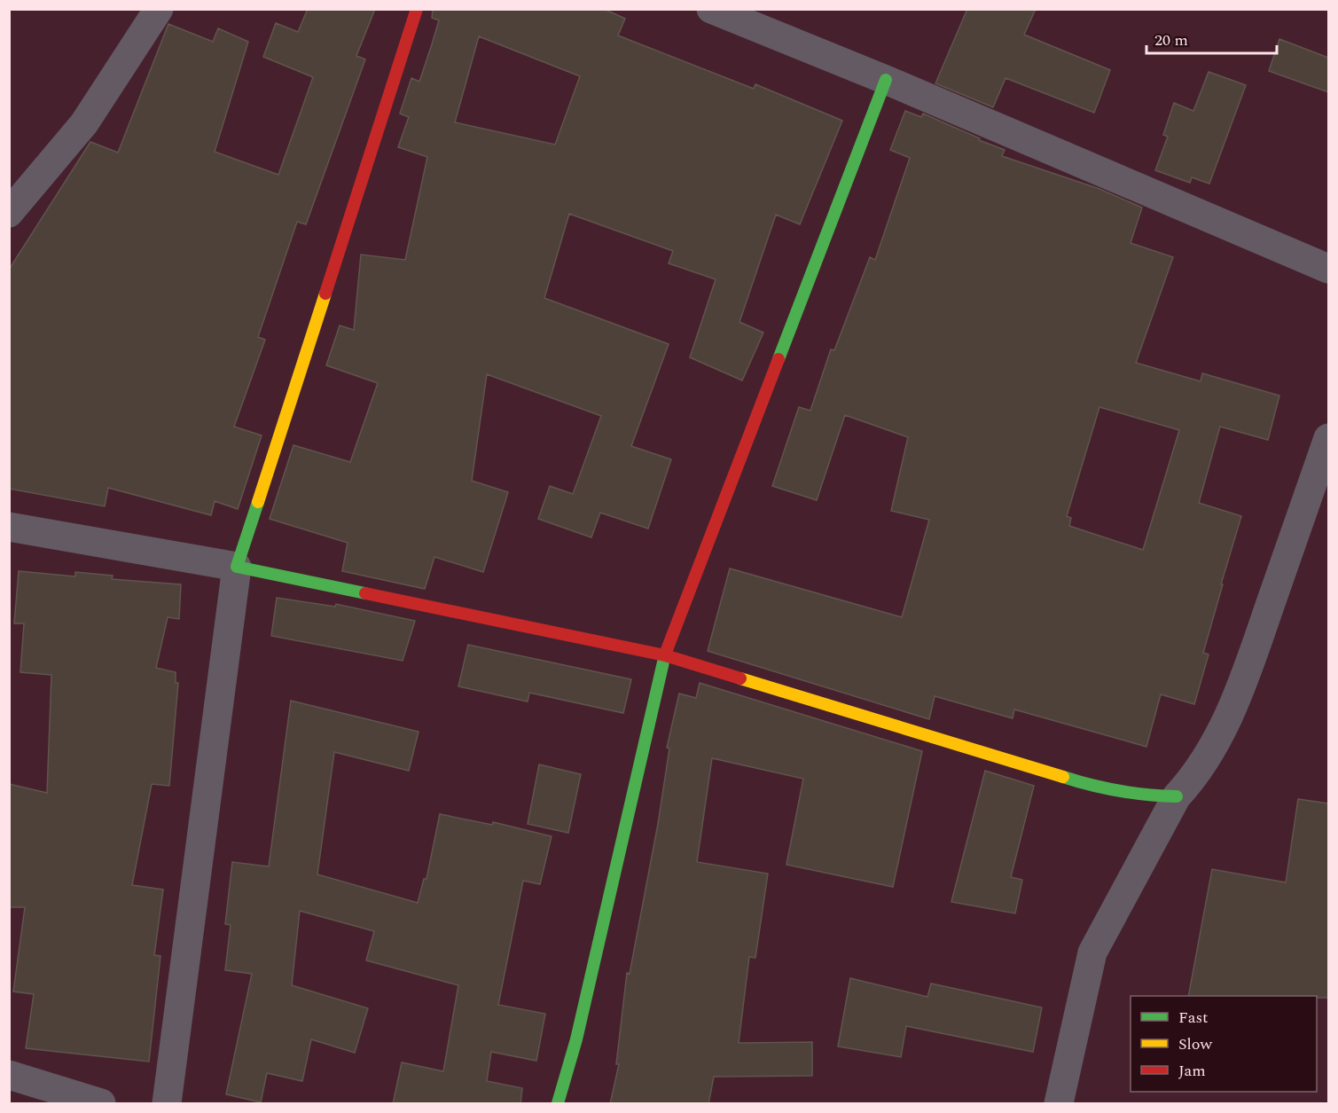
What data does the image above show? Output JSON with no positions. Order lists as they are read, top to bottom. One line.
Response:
{"legend":["Fast","Slow","Jam"],"scale_bar":"20 m"}
